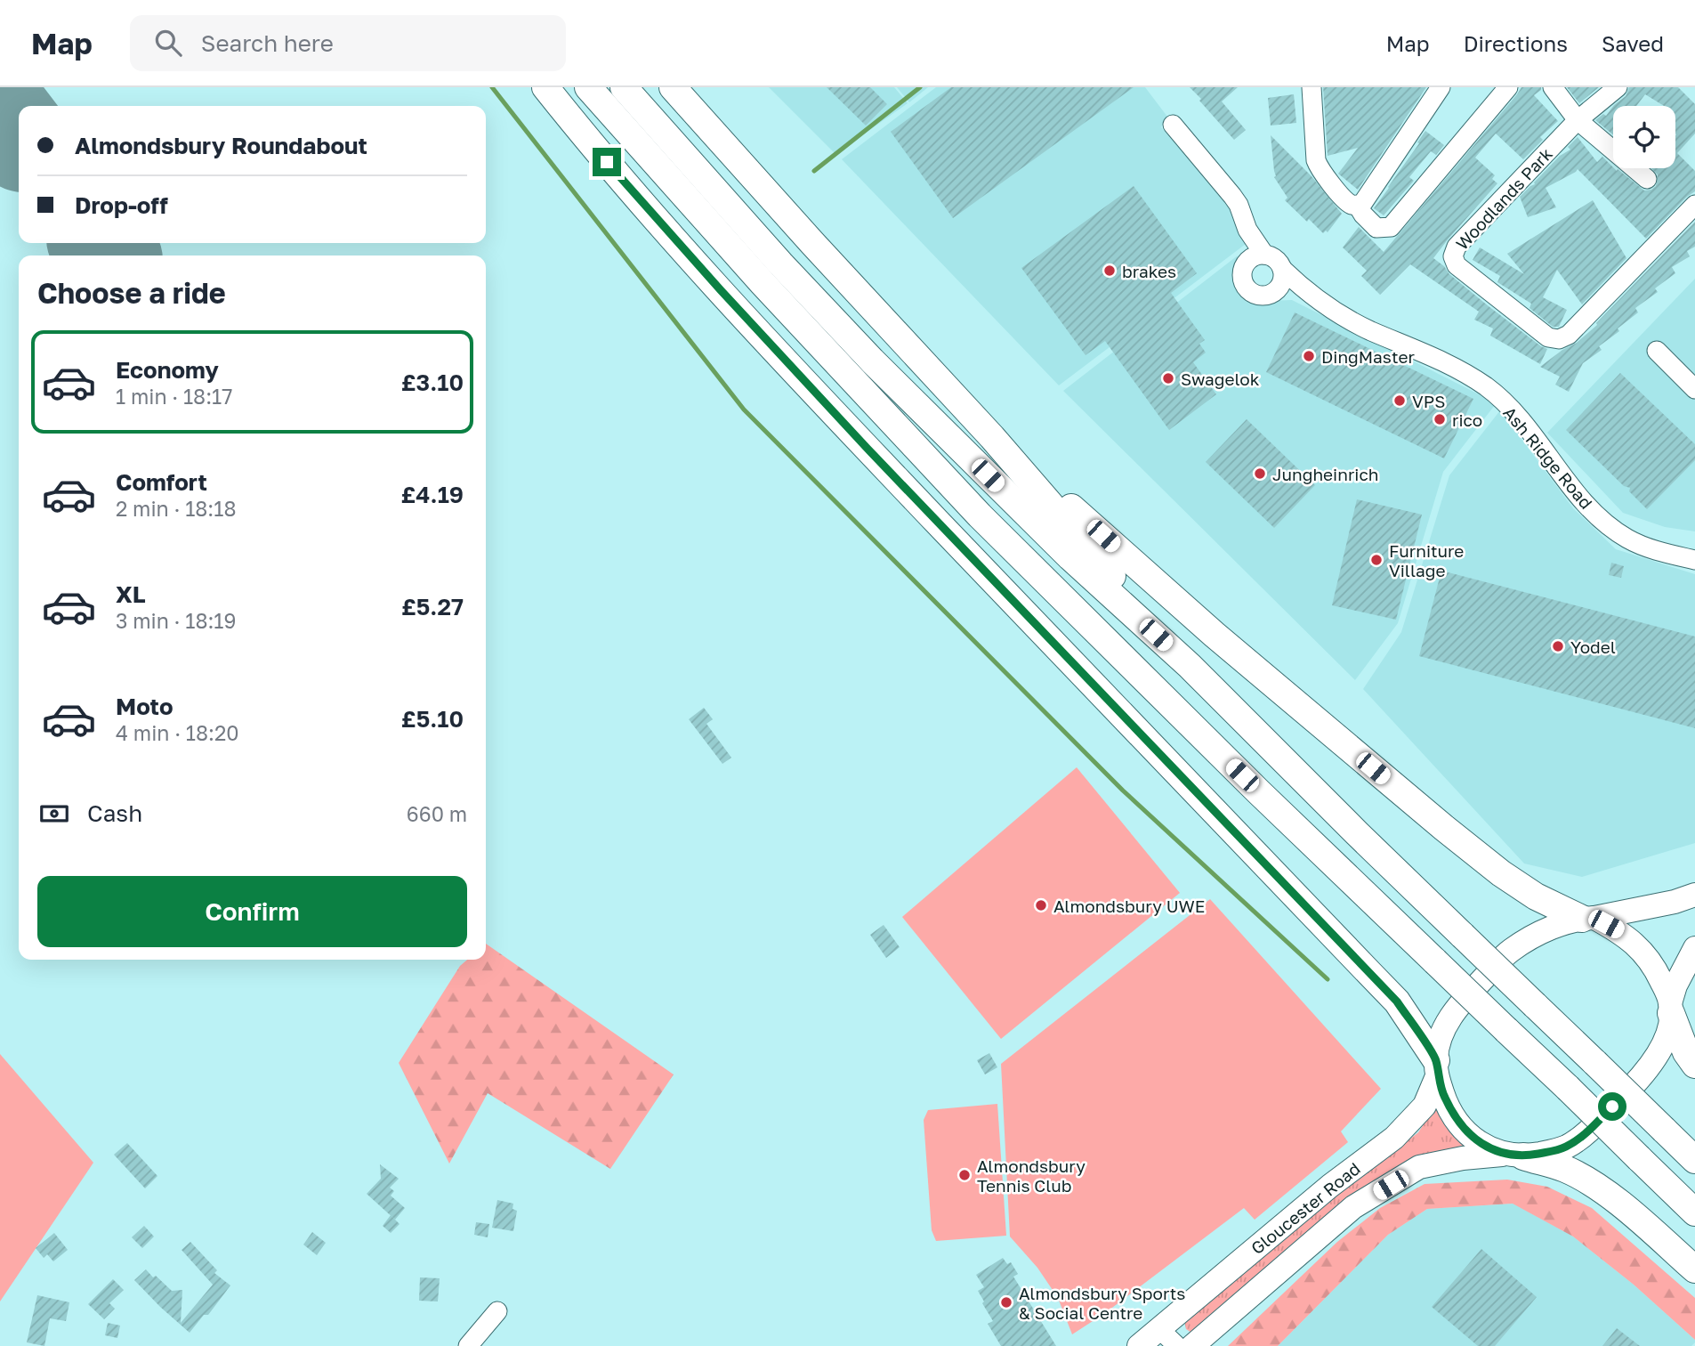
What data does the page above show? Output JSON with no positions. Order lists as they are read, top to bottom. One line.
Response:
{"streets":{"main road":["Gloucester Road"],"street":["Woodlands Park","Ash Ridge Road"]},"places":["brakes","DingMaster","Swagelok","VPS","rico","Jungheinrich","Furniture Village","Yodel","Almondsbury UWE","Almondsbury Tennis Club","Almondsbury Sports & Social Centre"],"page":{"header":"Map","search":"Search here","nav":["Map","Directions","Saved"],"banner":["Almondsbury Roundabout","Drop-off"],"heading":"Choose a ride","list":[{"name":"Economy","note":"1 min · 18:17","value":"£3.10"},{"name":"Comfort","note":"2 min · 18:18","value":"£4.19"},{"name":"XL","note":"3 min · 18:19","value":"£5.27"},{"name":"Moto","note":"4 min · 18:20","value":"£5.10"}],"pay":["Cash","660 m"],"buttons":"Confirm"}}
